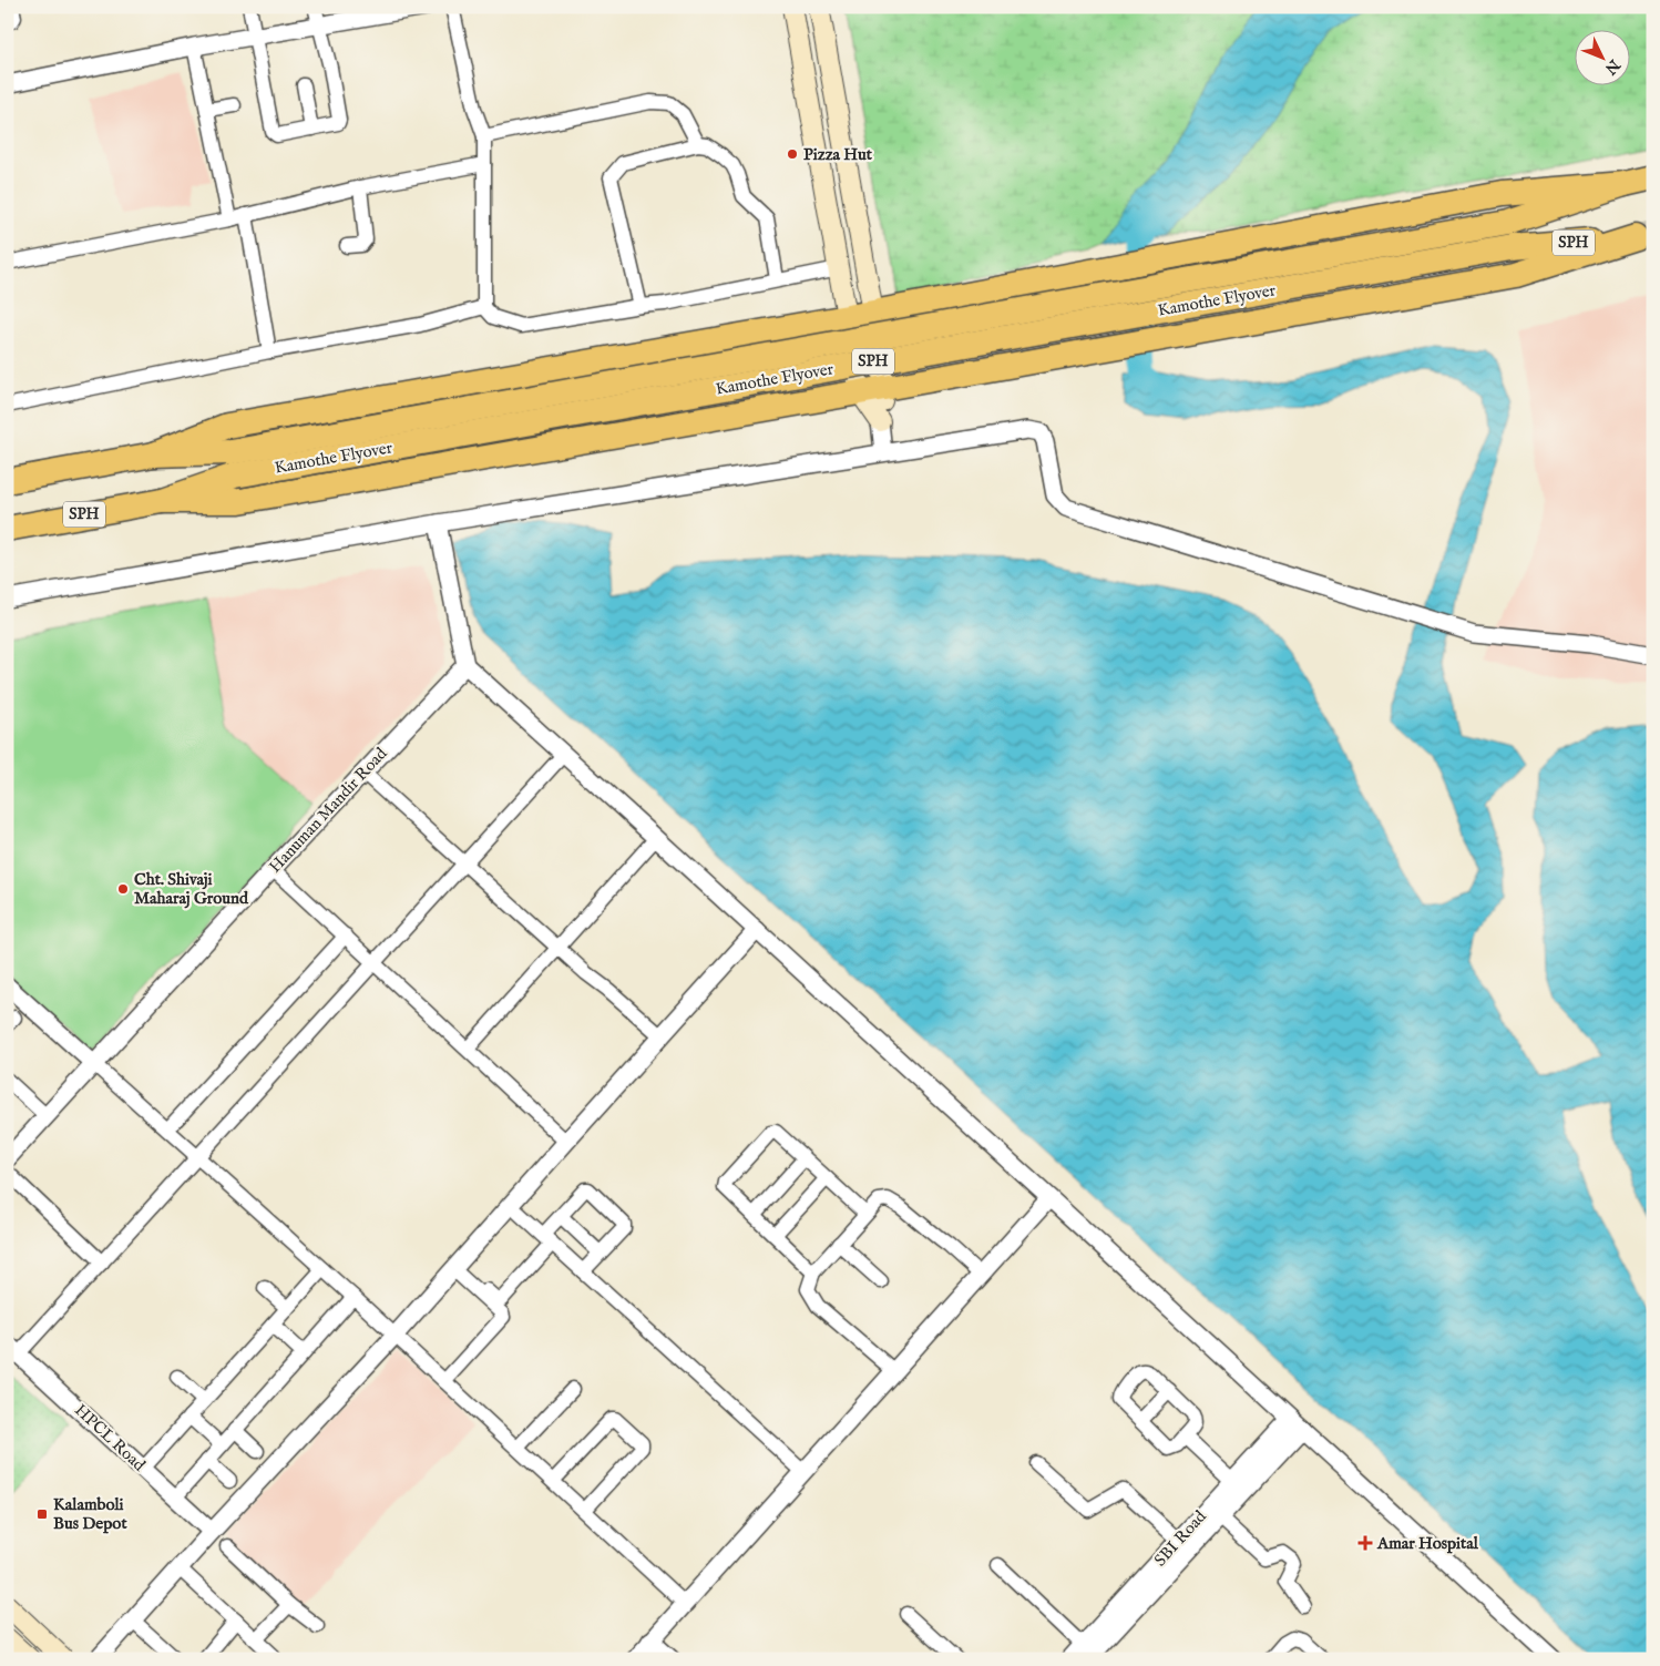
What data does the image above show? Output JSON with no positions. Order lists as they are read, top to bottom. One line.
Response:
{"streets":{"highway":["SPH","Kamothe Flyover"],"street":["Hanuman Mandir Road","HPCL Road","SBI Road"]},"crossings":[["SPH","Kamothe Flyover"]],"places":{"other":["Pizza Hut","Cht. Shivaji Maharaj Ground"],"transit":["Kalamboli Bus Depot"],"health":["Amar Hospital"]},"north":"bottom right"}
